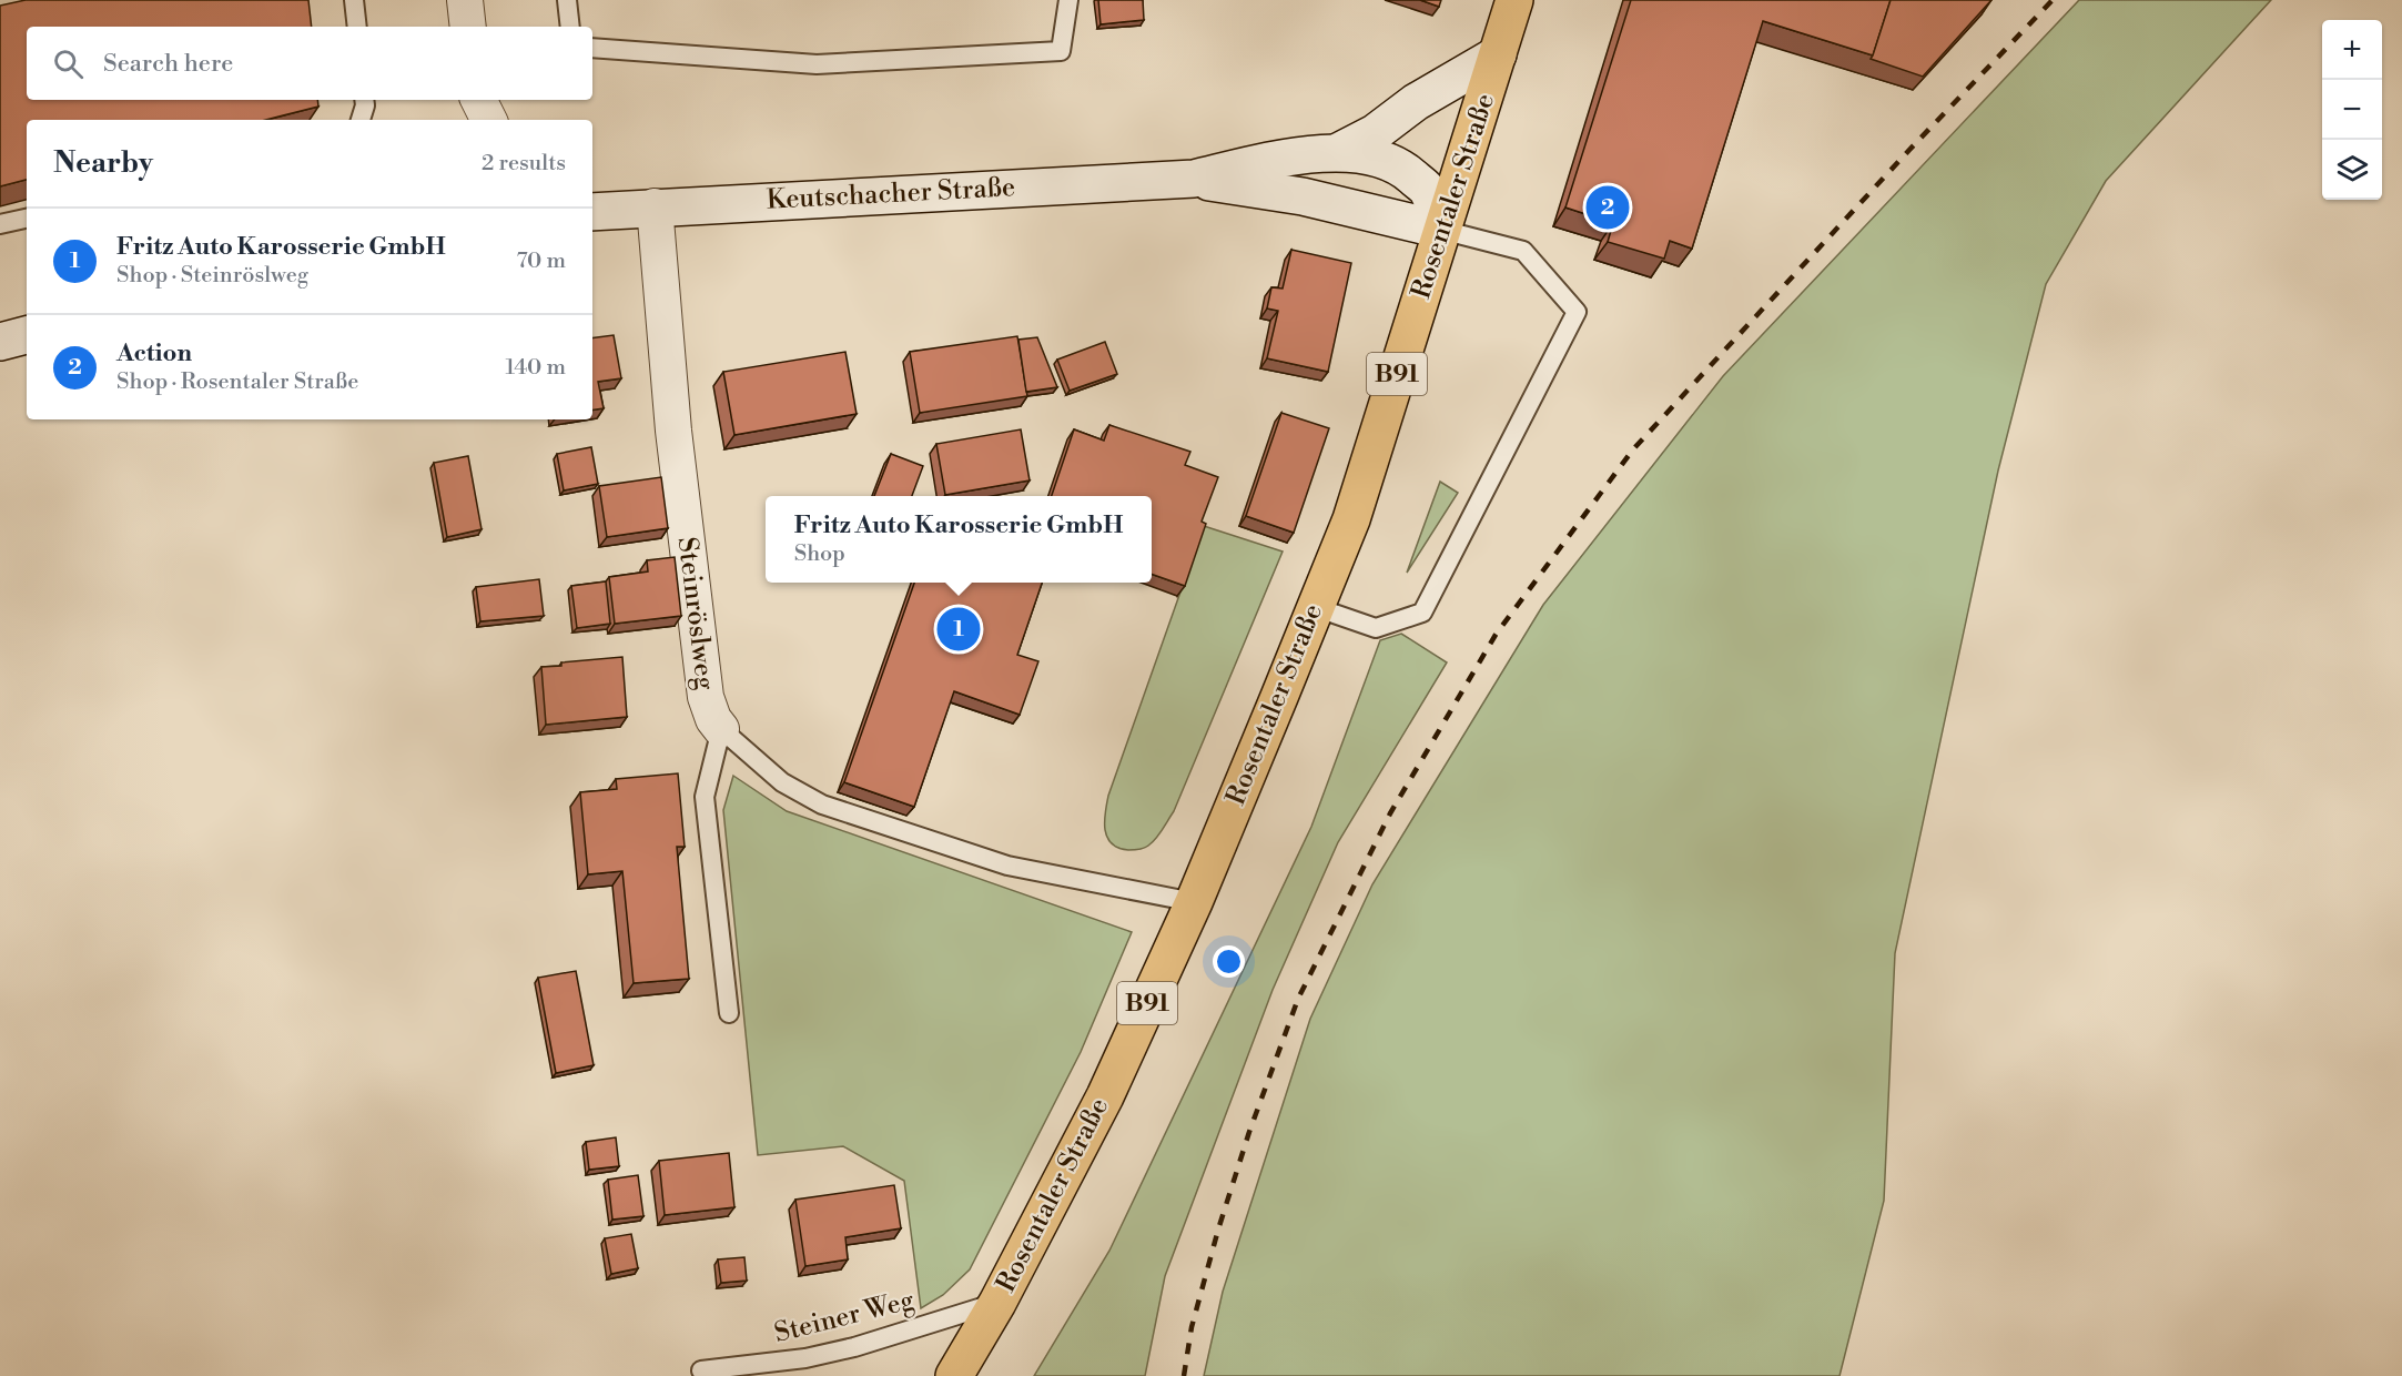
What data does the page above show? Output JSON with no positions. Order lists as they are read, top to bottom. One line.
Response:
{"streets":{"main road":["Keutschacher Straße","Rosentaler Straße","B91"],"street":["Steinröslweg"],"lane":["Steiner Weg"]},"crossings":[["Keutschacher Straße","Steinröslweg"],["Rosentaler Straße","Steiner Weg"]],"page":{"map_buttons":["+","−"],"search":"Search here","heading":["Nearby","2 results"],"pins":["2","1"],"list":[{"mark":"1","name":"Fritz Auto Karosserie GmbH","note":"Shop · Steinröslweg","value":"70 m"},{"mark":"2","name":"Action","note":"Shop · Rosentaler Straße","value":"140 m"}],"popup":["Fritz Auto Karosserie GmbH","Shop"]}}
